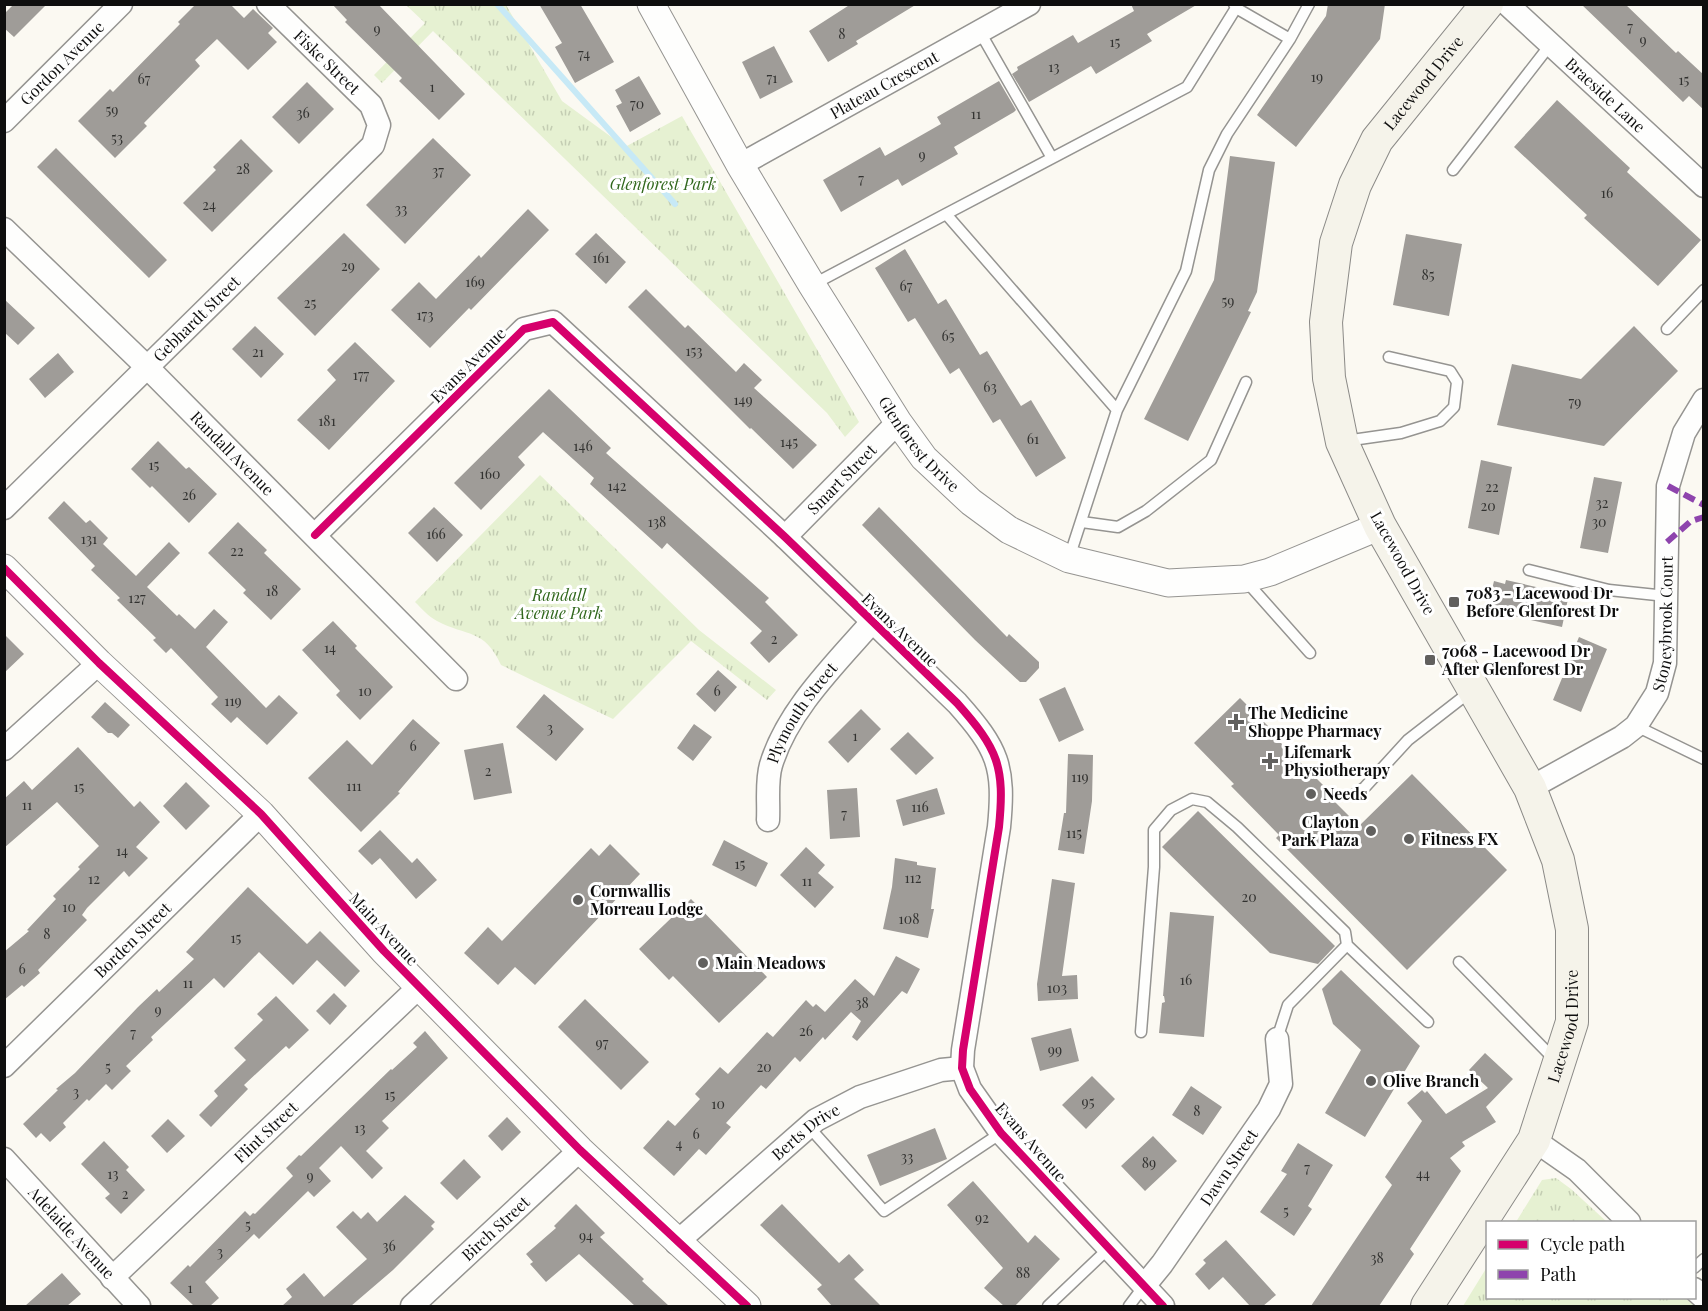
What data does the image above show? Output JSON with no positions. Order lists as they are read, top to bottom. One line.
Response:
{"streets":{"main road":["Lacewood Drive"],"street":["Fiske Street","Gordon Avenue","Plateau Crescent","Braeside Lane","Gebhardt Street","Evans Avenue","Glenforest Drive","Randall Avenue","Smart Street","Stoneybrook Court","Plymouth Street","Main Avenue","Borden Street","Flint Street","Berts Drive","Dawn Street","Birch Street","Adelaide Avenue"]},"crossings":[["Fiske Street","Gebhardt Street"],["Lacewood Drive","Glenforest Drive"],["Lacewood Drive","Stoneybrook Court"],["Plateau Crescent","Glenforest Drive"],["Gebhardt Street","Randall Avenue"],["Evans Avenue","Randall Avenue"],["Evans Avenue","Smart Street"],["Evans Avenue","Plymouth Street"],["Evans Avenue","Berts Drive"],["Evans Avenue","Dawn Street"],["Glenforest Drive","Smart Street"],["Main Avenue","Borden Street"],["Main Avenue","Flint Street"],["Main Avenue","Berts Drive"],["Main Avenue","Birch Street"],["Flint Street","Adelaide Avenue"]],"parks":["Glenforest Park","Randall Avenue Park"],"places":{"transit":["7083 - Lacewood Dr Before Glenforest Dr","7068 - Lacewood Dr After Glenforest Dr"],"health":["The Medicine Shoppe Pharmacy","Lifemark Physiotherapy"],"other":["Needs","Clayton Park Plaza","Fitness FX","Cornwallis Morreau Lodge","Main Meadows","Olive Branch"]},"house_numbers":["7","9","8","9","15","74","13","19","71","67","15","1","70","59","36","11","53","9","28","37","7","16","24","33","161","29","85","169","67","59","25","173","65","153","21","177","63","149","79","181","61","145","146","15","160","142","22","26","32","20","138","30","166","131","22","18","127","2","14","10","6","119","3","1","6","2","119","111","15","11","116","7","115","14","15","112","12","11","20","10","108","8","15","6","16","11","103","38","9","26","7","97","99","5","20","3","15","95","10","8","13","6","4","33","89","7","13","44","9","2","5","92","5","94","36","3","38","88","1"],"legend":["Cycle path","Path"]}
